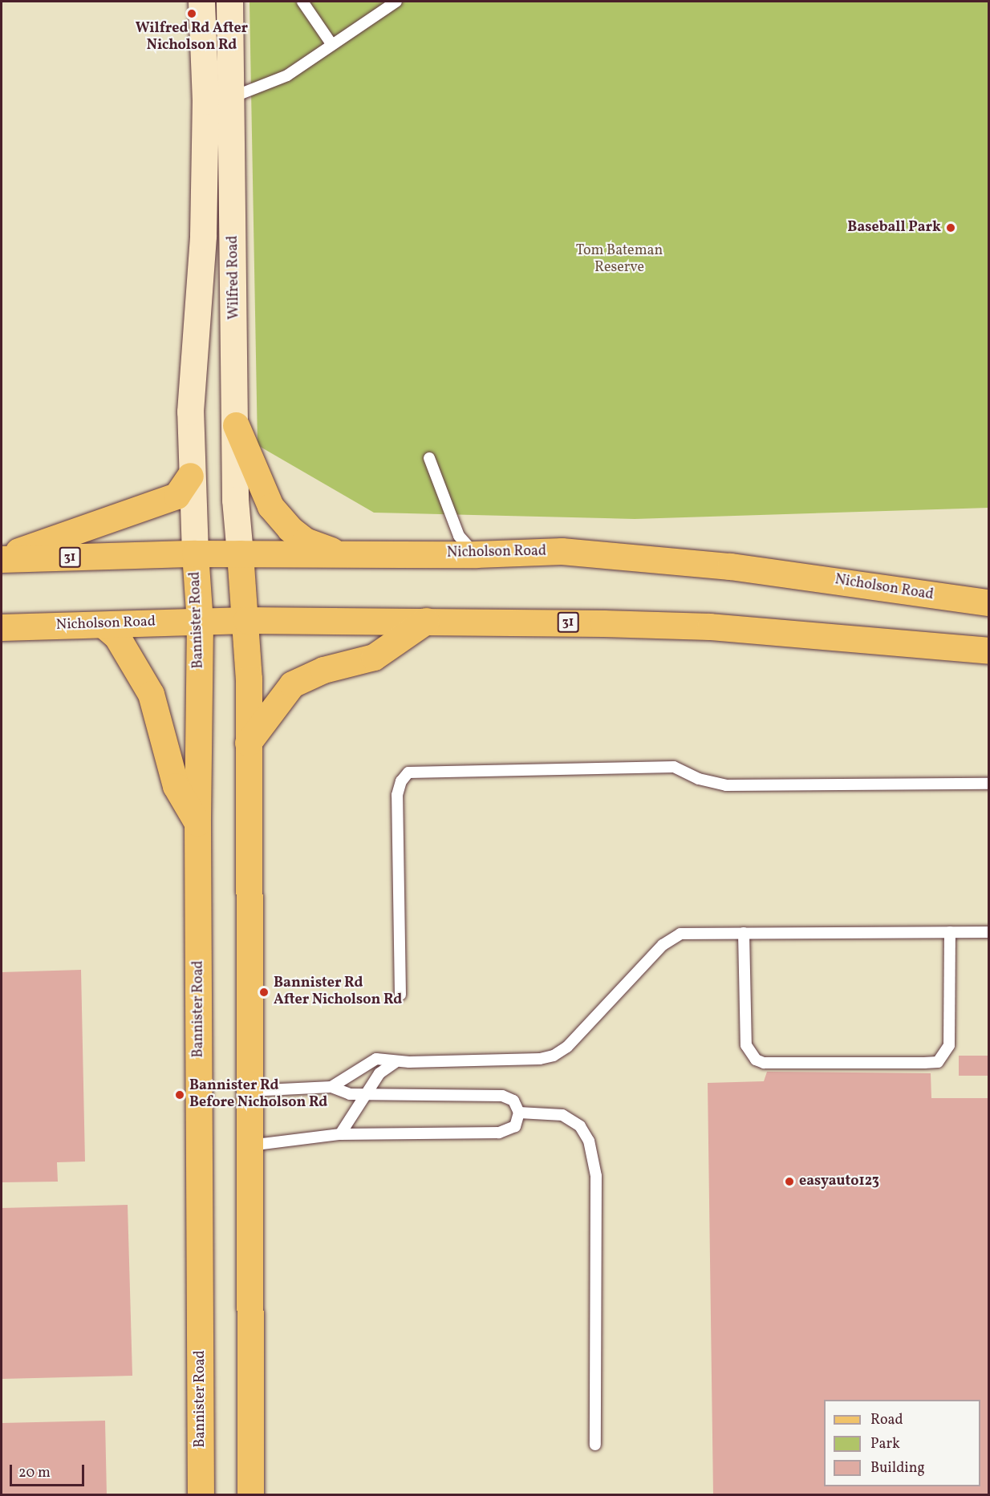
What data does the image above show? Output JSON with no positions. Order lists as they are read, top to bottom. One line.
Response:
{"streets":{"main road":["Wilfred Road","Nicholson Road","31","Bannister Road"]},"crossings":[["Wilfred Road","Nicholson Road"],["Wilfred Road","Bannister Road"],["Nicholson Road","Bannister Road"]],"parks":["Tom Bateman Reserve"],"places":["Wilfred Rd After Nicholson Rd","Baseball Park","Bannister Rd After Nicholson Rd","Bannister Rd Before Nicholson Rd","easyauto123"],"legend":["Road","Park","Building"],"scale_bar":"20 m"}
